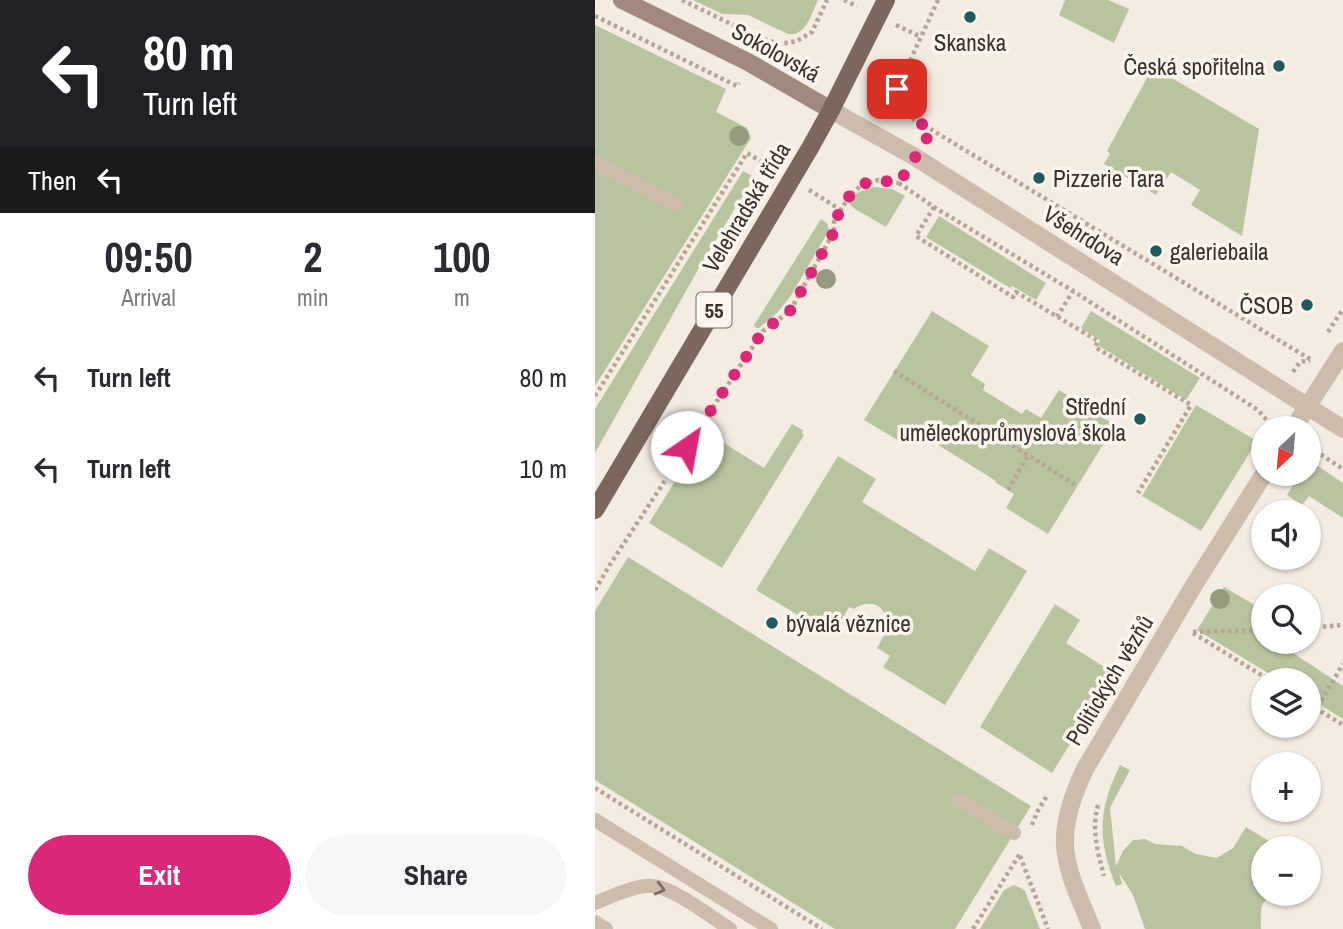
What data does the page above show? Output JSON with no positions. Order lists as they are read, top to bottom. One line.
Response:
{"streets":{"main road":["Sokolovská","Velehradská třída","55"],"street":["Všehrdova","Politických vězňů"]},"crossings":[["Sokolovská","Velehradská třída"],["Sokolovská","Všehrdova"],["Sokolovská","55"],["Velehradská třída","Všehrdova"],["Velehradská třída","55"],["Všehrdova","55"]],"places":["Skanska","Česká spořitelna","Pizzerie Tara","galeriebaila","ČSOB","Střední uměleckoprůmyslová škola","bývalá věznice"],"north":"bottom left","page":{"turn":["80 m","Turn left"],"then":"Then","eta":["09:50","Arrival","2","min","100","m"],"list":[{"name":"Turn left","value":"80 m"},{"name":"Turn left","value":"10 m"}],"map_buttons":["+","−"],"buttons":["Exit","Share"]}}
